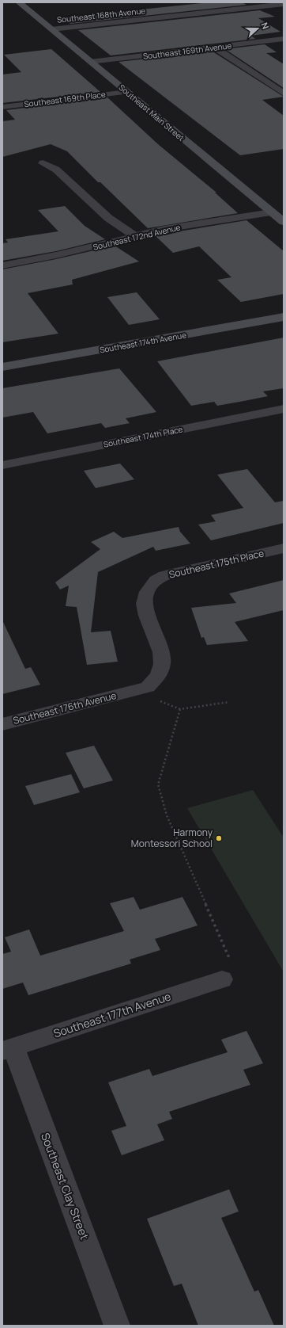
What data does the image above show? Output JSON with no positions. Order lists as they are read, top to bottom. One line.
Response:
{"streets":{"street":["Southeast 168th Avenue","Southeast 169th Avenue","Southeast 169th Place","Southeast Main Street","Southeast 172nd Avenue","Southeast 174th Avenue","Southeast 174th Place","Southeast 175th Place","Southeast 176th Avenue","Southeast 177th Avenue","Southeast Clay Street"]},"crossings":[["Southeast 168th Avenue","Southeast Main Street"],["Southeast 169th Avenue","Southeast Main Street"],["Southeast 169th Place","Southeast Main Street"],["Southeast Main Street","Southeast 172nd Avenue"],["Southeast 175th Place","Southeast 176th Avenue"],["Southeast 177th Avenue","Southeast Clay Street"]],"places":["Harmony Montessori School"],"north":"right"}
